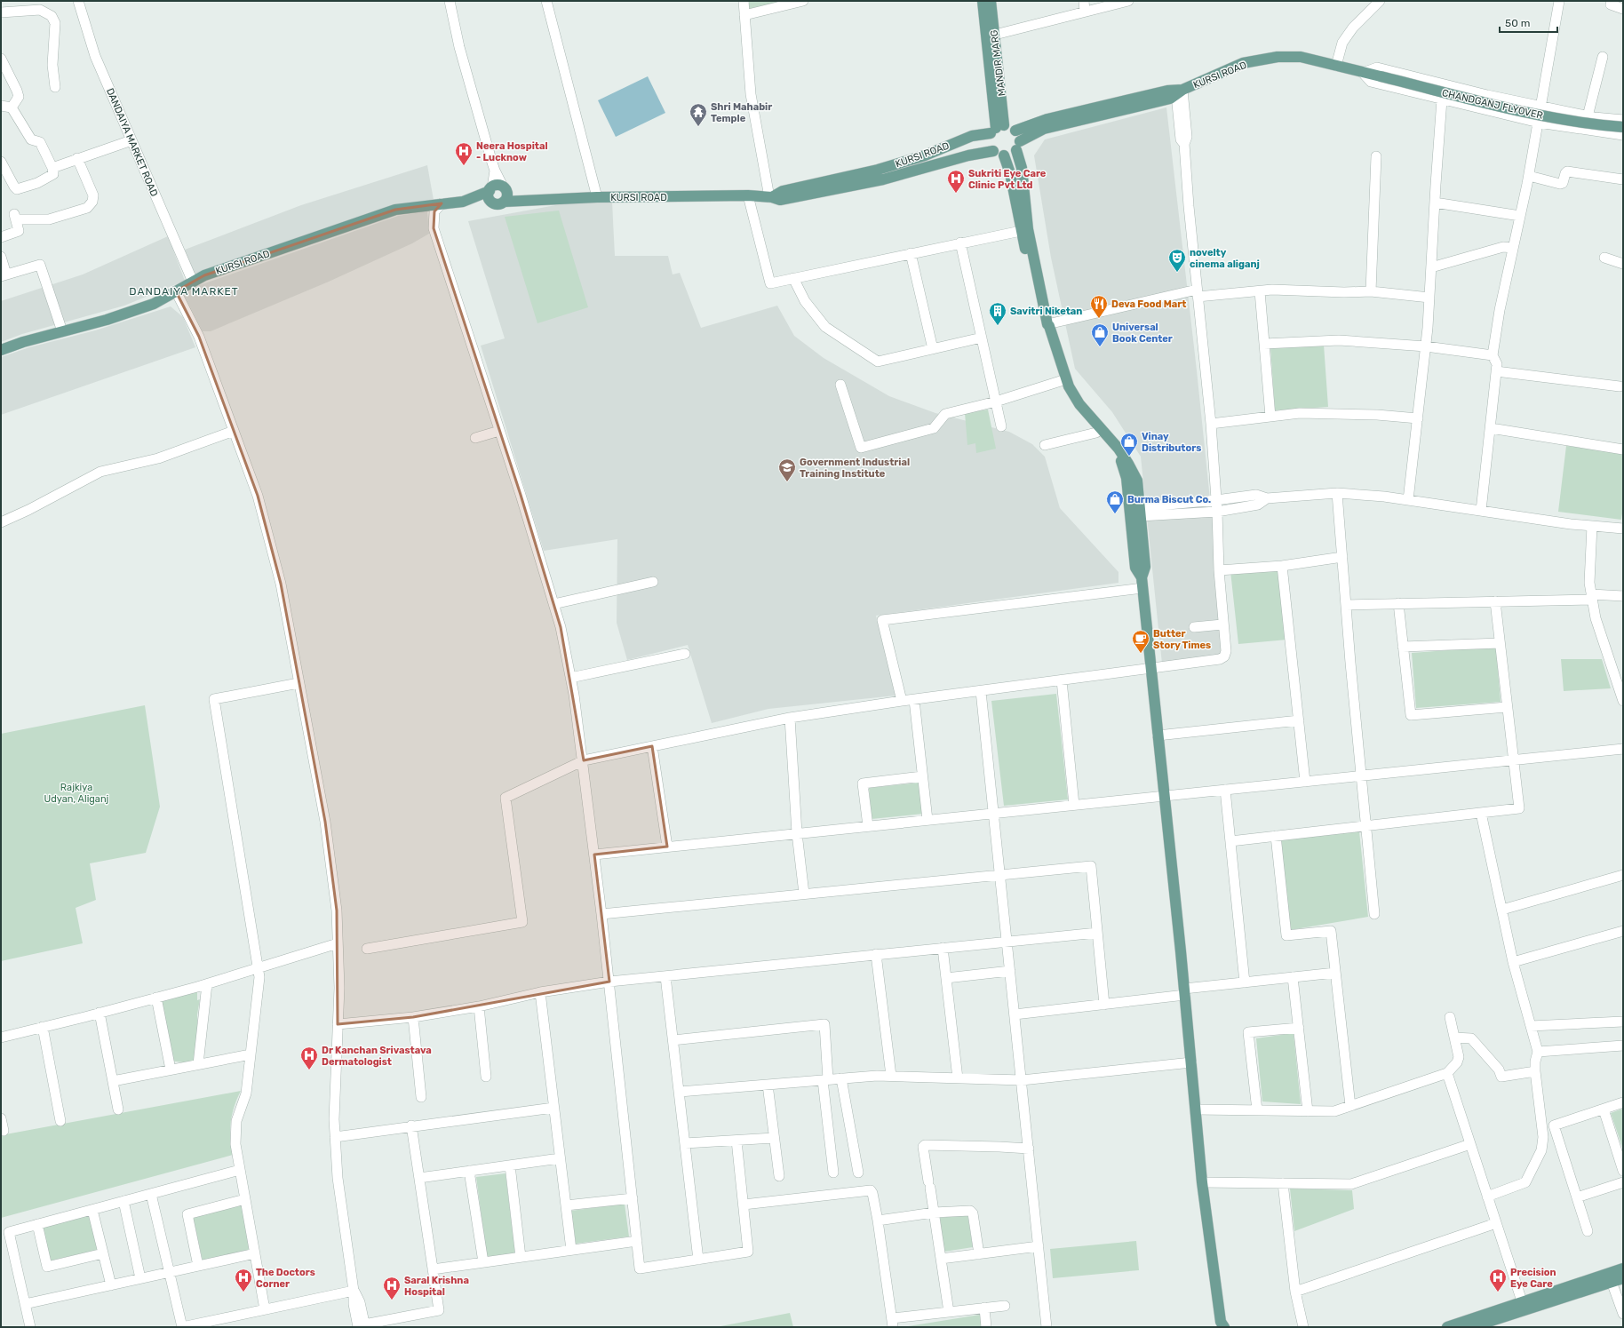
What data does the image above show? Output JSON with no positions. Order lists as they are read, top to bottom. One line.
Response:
{"streets":{"main road":["MANDIR MARG","KURSI ROAD","CHANDGANJ FLYOVER"],"street":["DANDAIYA MARKET ROAD"]},"crossings":[["KURSI ROAD","CHANDGANJ FLYOVER"],["KURSI ROAD","DANDAIYA MARKET ROAD"]],"districts":["DANDAIYA MARKET"],"parks":["Rajkiya Udyan, Aliganj"],"places":{"temple":["Shri Mahabir Temple"],"hospital":["Neera Hospital - Lucknow","Sukriti Eye Care Clinic Pvt Ltd","Dr Kanchan Srivastava Dermatologist","The Doctors Corner","Precision Eye Care","Saral Krishna Hospital"],"theatre":["novelty cinema aliganj"],"restaurant":["Deva Food Mart"],"building":["Savitri Niketan"],"shop":["Universal Book Center","Vinay Distributors","Burma Biscut Co."],"school or university":["Government Industrial Training Institute"],"cafe":["Butter Story Times"]},"scale_bar":"50 m"}
